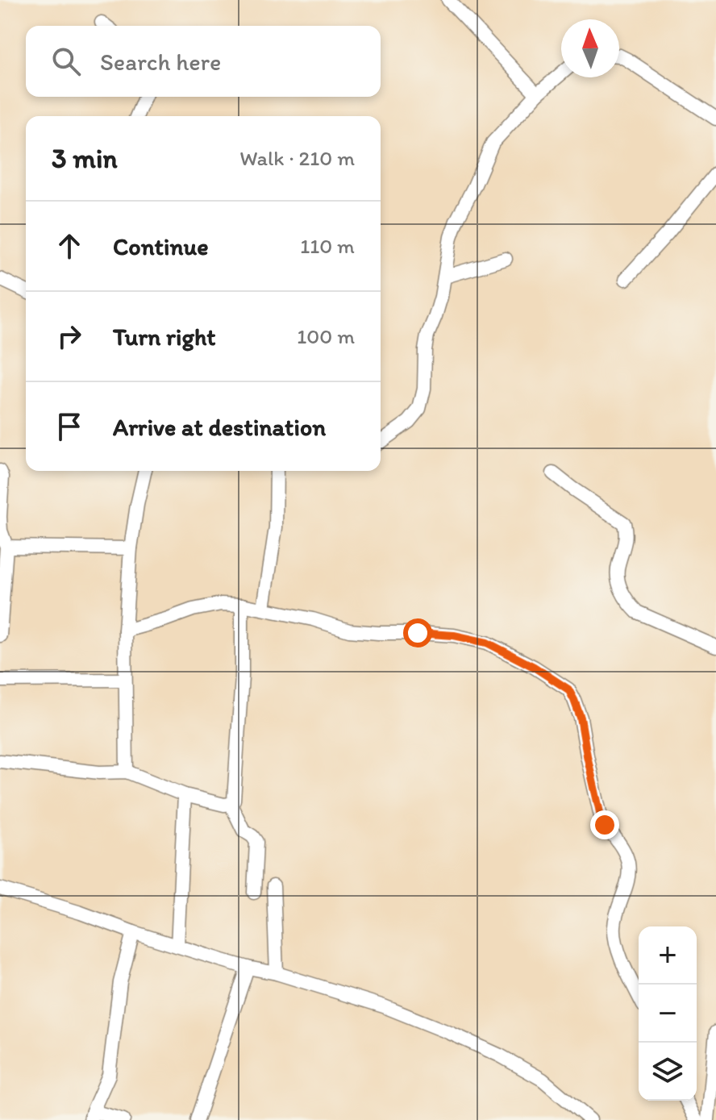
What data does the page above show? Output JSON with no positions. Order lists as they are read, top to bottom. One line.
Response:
{"north":"top","page":{"search":"Search here","heading":["3 min","Walk · 210 m"],"list":[["Continue","110 m"],["Turn right","100 m"],"Arrive at destination"],"map_buttons":["+","−"]}}
